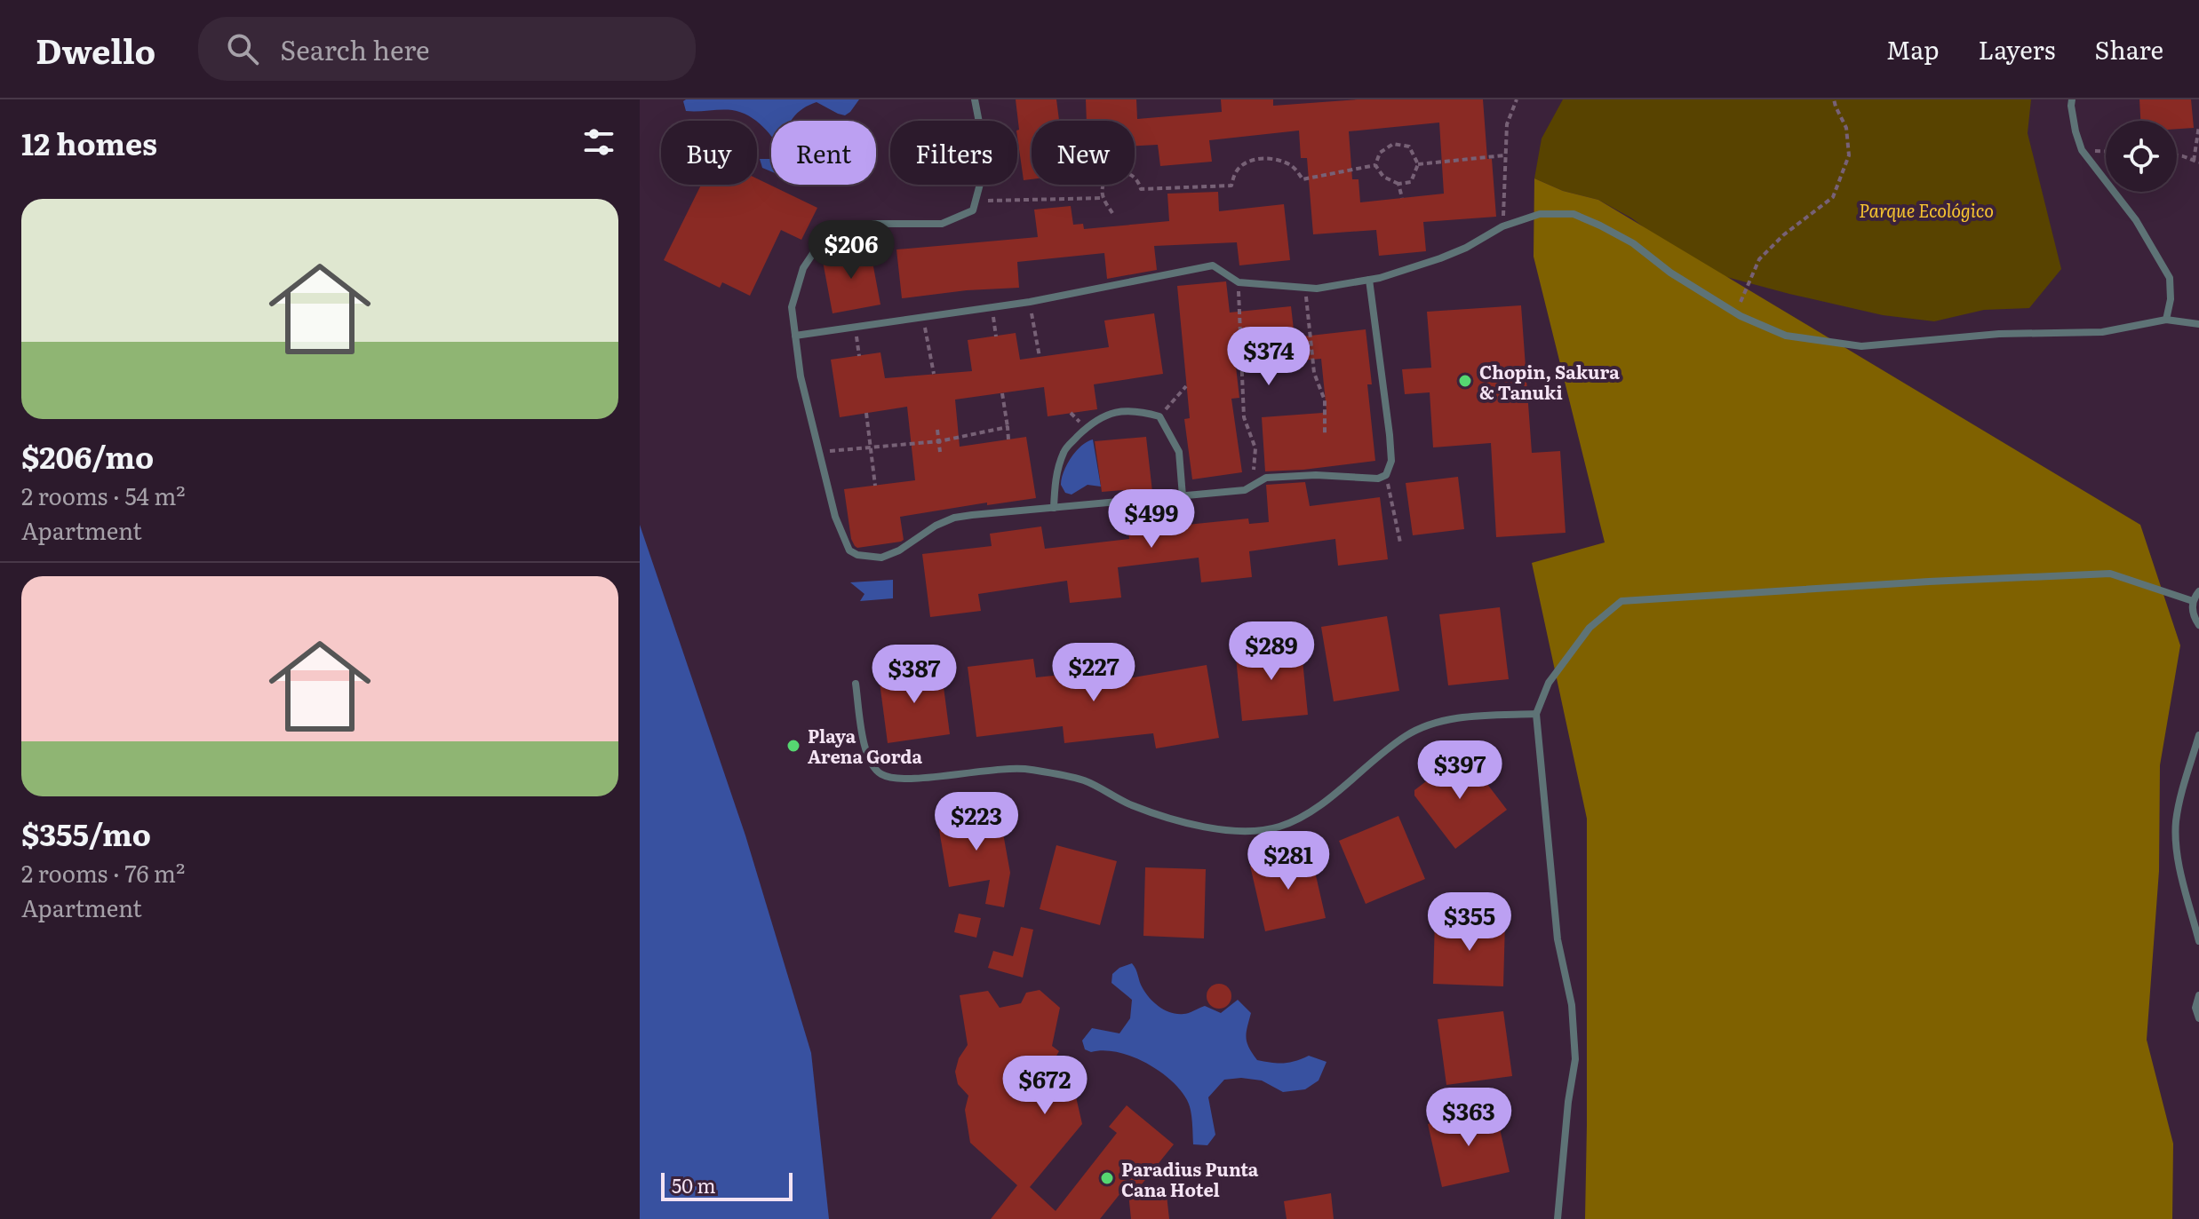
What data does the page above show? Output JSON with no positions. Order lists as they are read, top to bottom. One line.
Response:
{"parks":["Parque Ecológico"],"places":["Chopin, Sakura & Tanuki","Playa Arena Gorda","Paradius Punta Cana Hotel"],"scale_bar":"50 m","page":{"header":"Dwello","search":"Search here","nav":["Map","Layers","Share"],"heading":"12 homes","chip":["Buy","Rent","Filters","New"],"list":[{"name":"$206/mo","note":"2 rooms · 54 m² · Apartment"},{"name":"$355/mo","note":"2 rooms · 76 m² · Apartment"}],"price":["$206","$374","$499","$289","$227","$387","$397","$223","$281","$355","$672","$363"],"scale":"50 m"}}
